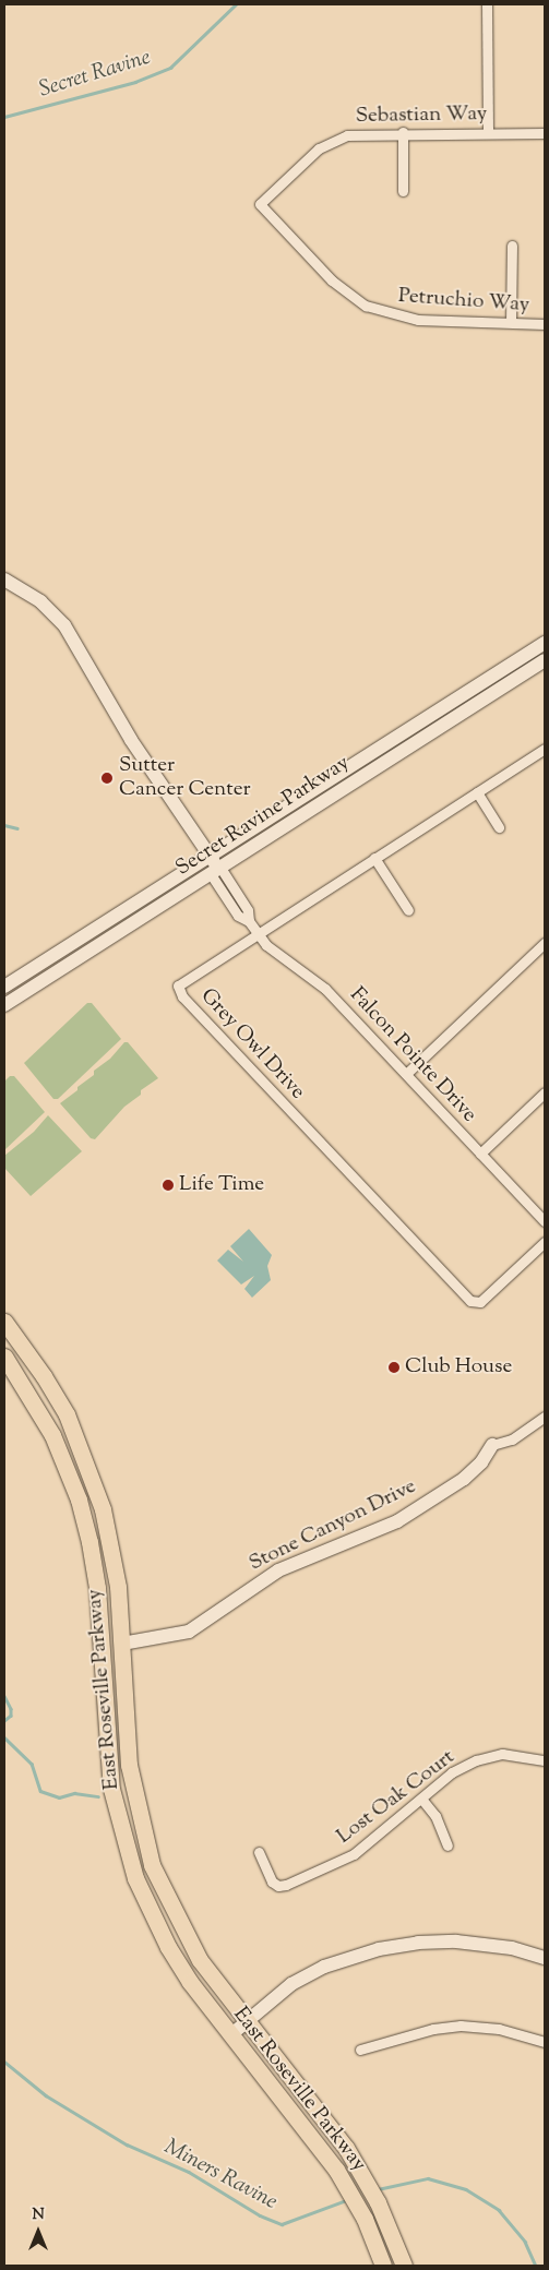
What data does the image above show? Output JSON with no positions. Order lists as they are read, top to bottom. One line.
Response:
{"streets":{"main road":["Secret Ravine Parkway","Stone Canyon Drive","East Roseville Parkway"],"street":["Sebastian Way","Petruchio Way","Grey Owl Drive","Falcon Pointe Drive","Lost Oak Court"]},"crossings":[["Sebastian Way","Petruchio Way"],["Secret Ravine Parkway","Falcon Pointe Drive"],["Grey Owl Drive","Falcon Pointe Drive"],["Stone Canyon Drive","East Roseville Parkway"]],"water":["Secret Ravine","Miners Ravine"],"places":["Sutter Cancer Center","Life Time","Club House"],"north":"top"}
